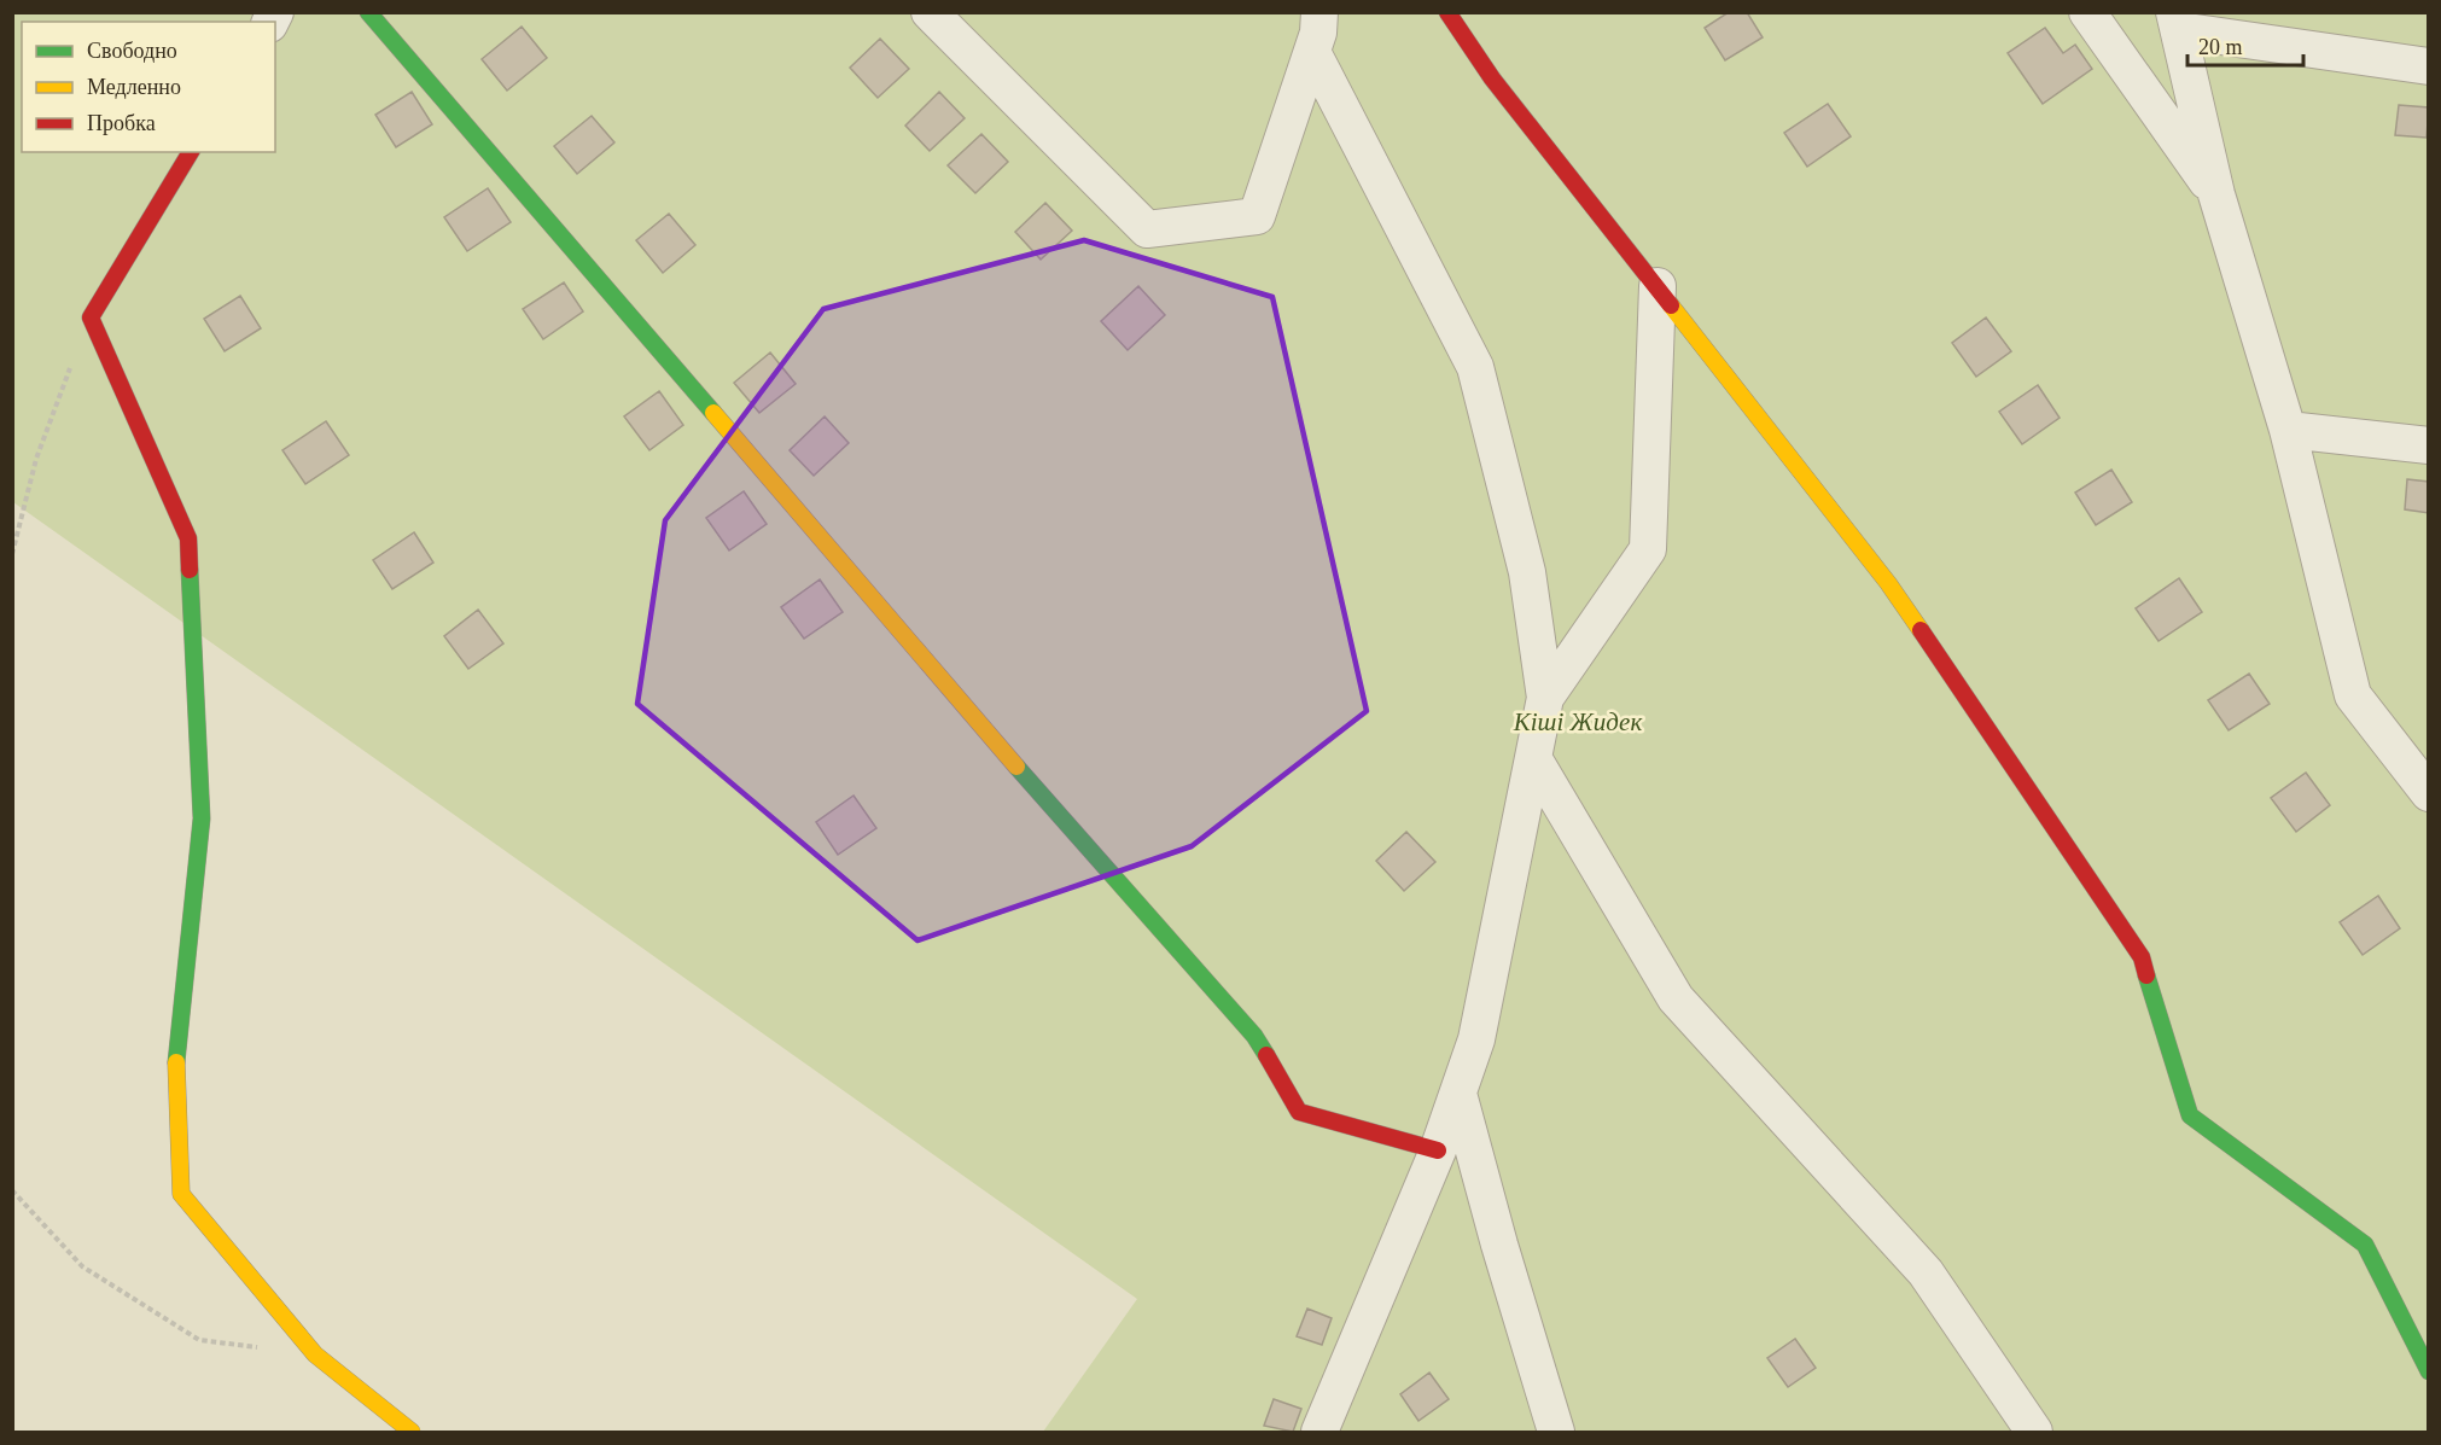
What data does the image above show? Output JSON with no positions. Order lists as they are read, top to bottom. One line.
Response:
{"parks":["Кіші Жидек"],"legend":["Свободно","Медленно","Пробка"],"scale_bar":"20 m"}
